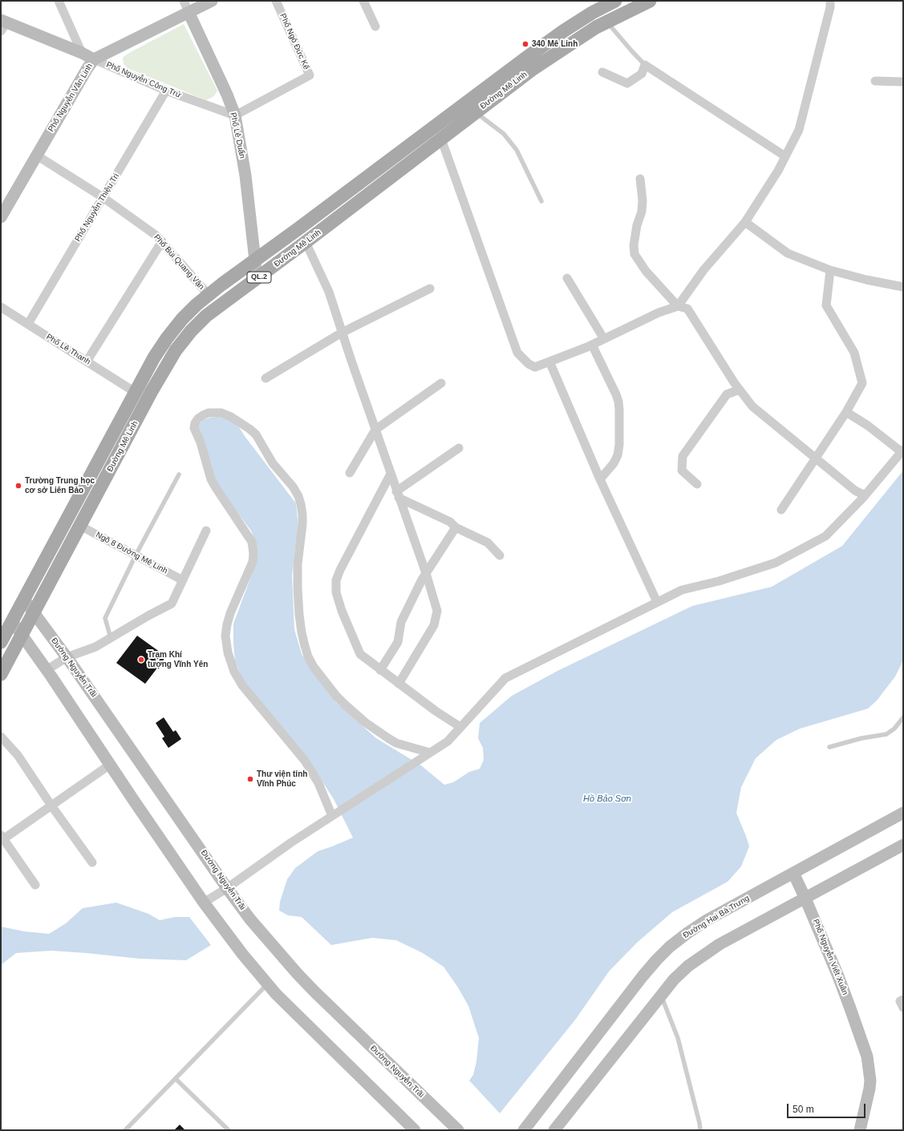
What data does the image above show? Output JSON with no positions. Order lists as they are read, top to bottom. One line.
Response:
{"streets":{"main road":["Phố Nguyễn Công Trứ","Đường Mê Linh","Phố Nguyễn Văn Linh","Phố Lê Duẩn","QL.2","Đường Nguyễn Trãi","Đường Hai Bà Trưng","Phố Nguyễn Viết Xuân"],"street":["Phố Ngô Đức Kế","Phố Nguyễn Thiệu Tri","Phố Bùi Quang Vận","Phố Lê Thanh","Ngõ 8 Đường Mê Linh"]},"crossings":[["Phố Ngô Đức Kế","Phố Nguyễn Công Trứ"],["Phố Ngô Đức Kế","Phố Lê Duẩn"],["Phố Nguyễn Công Trứ","Phố Nguyễn Văn Linh"],["Phố Nguyễn Công Trứ","Phố Lê Duẩn"],["Phố Nguyễn Công Trứ","Phố Nguyễn Thiệu Tri"],["Đường Mê Linh","Phố Lê Duẩn"],["Đường Mê Linh","Phố Bùi Quang Vận"],["Đường Mê Linh","Phố Lê Thanh"],["Đường Mê Linh","Ngõ 8 Đường Mê Linh"],["Đường Mê Linh","Đường Nguyễn Trãi"],["Phố Nguyễn Văn Linh","Phố Lê Duẩn"],["Phố Nguyễn Văn Linh","Phố Bùi Quang Vận"],["Phố Nguyễn Thiệu Tri","Phố Bùi Quang Vận"],["Phố Nguyễn Thiệu Tri","Phố Lê Thanh"],["Đường Hai Bà Trưng","Phố Nguyễn Viết Xuân"]],"water":["Hồ Bảo Sơn"],"places":["340 Mê Linh","Trường Trung học cơ sở Liên Bảo","Trạm Khí tượng Vĩnh Yên","Thư viện tỉnh Vĩnh Phúc"],"scale_bar":"50 m"}
